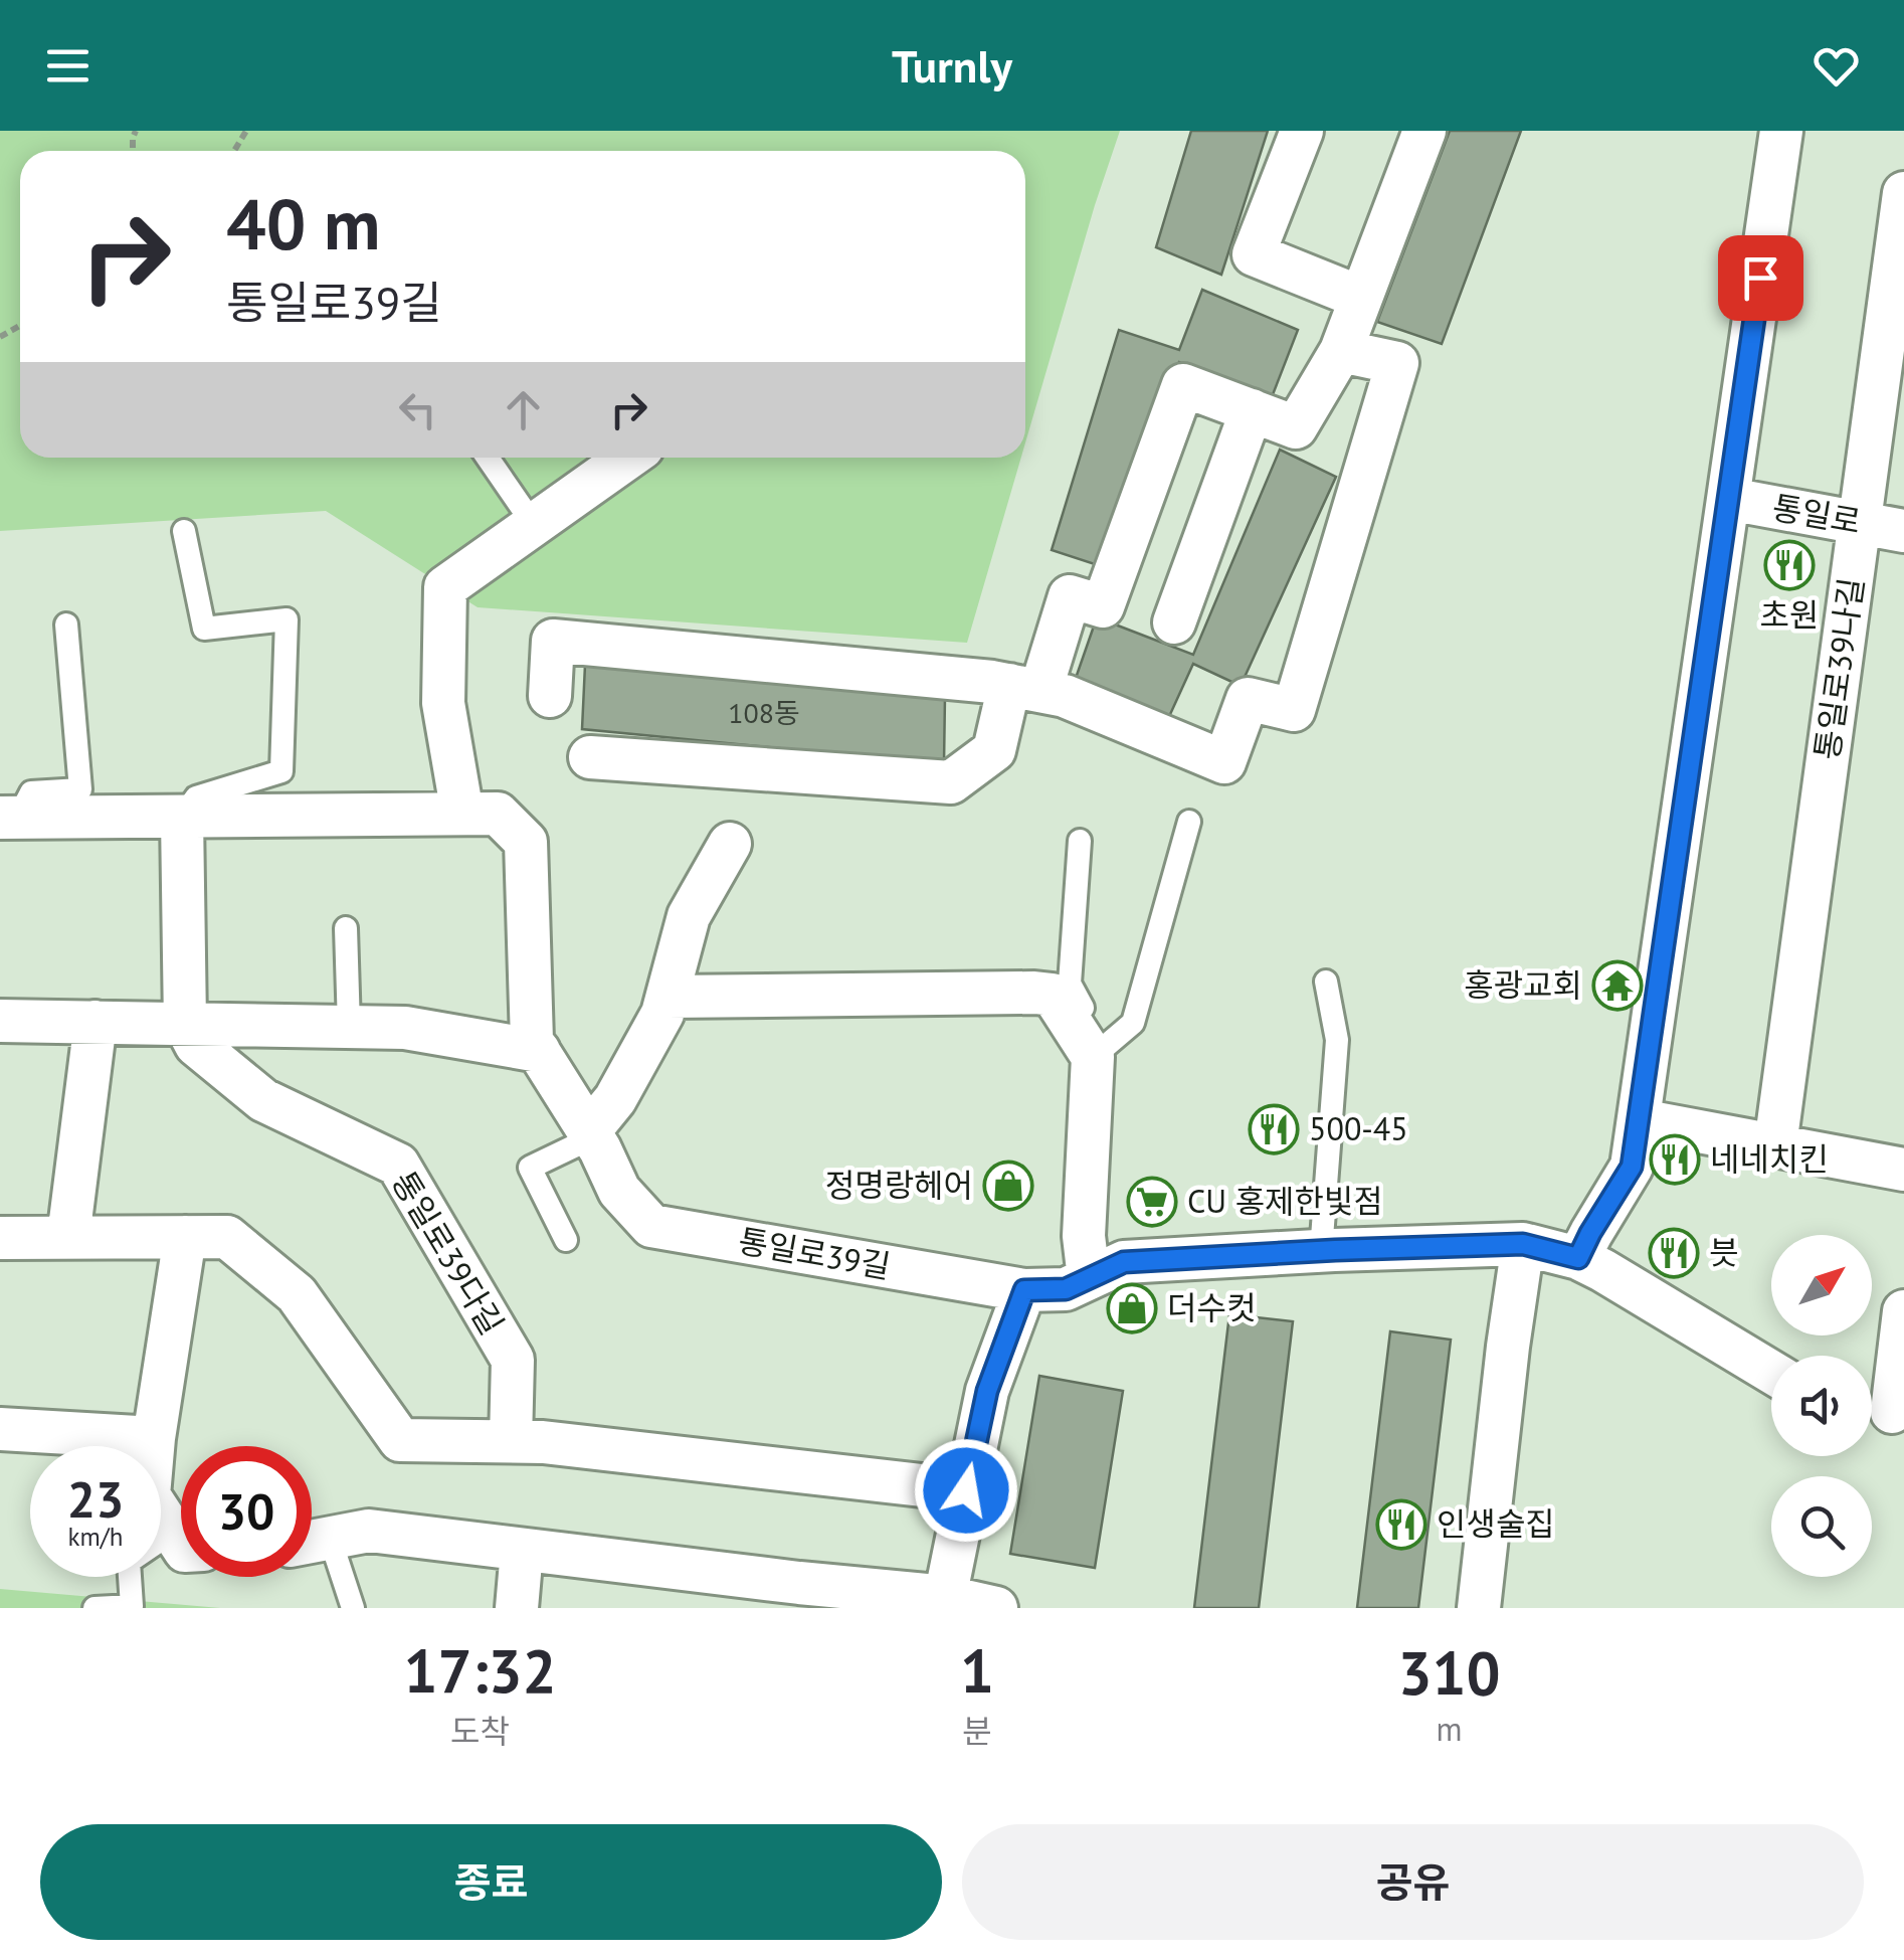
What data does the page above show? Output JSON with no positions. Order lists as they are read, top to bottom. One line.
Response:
{"streets":{"street":["통일로","통일로39나길","통일로39다길","통일로39길"]},"crossings":[["통일로","통일로39나길"]],"places":{"restaurant":["초원","500-45","네네치킨","븟","인생술집"],"temple":["홍광교회"],"shop":["정명랑헤어","더수컷"],"supermarket":["CU 홍제한빛점"]},"house_numbers":["108동"],"north":"top right","page":{"header":"Turnly","turn":["40 m","통일로39길"],"speed":"23 km/h","limit":"30","eta":["17:32","도착","1","분","310","m"],"buttons":["종료","공유"]}}
